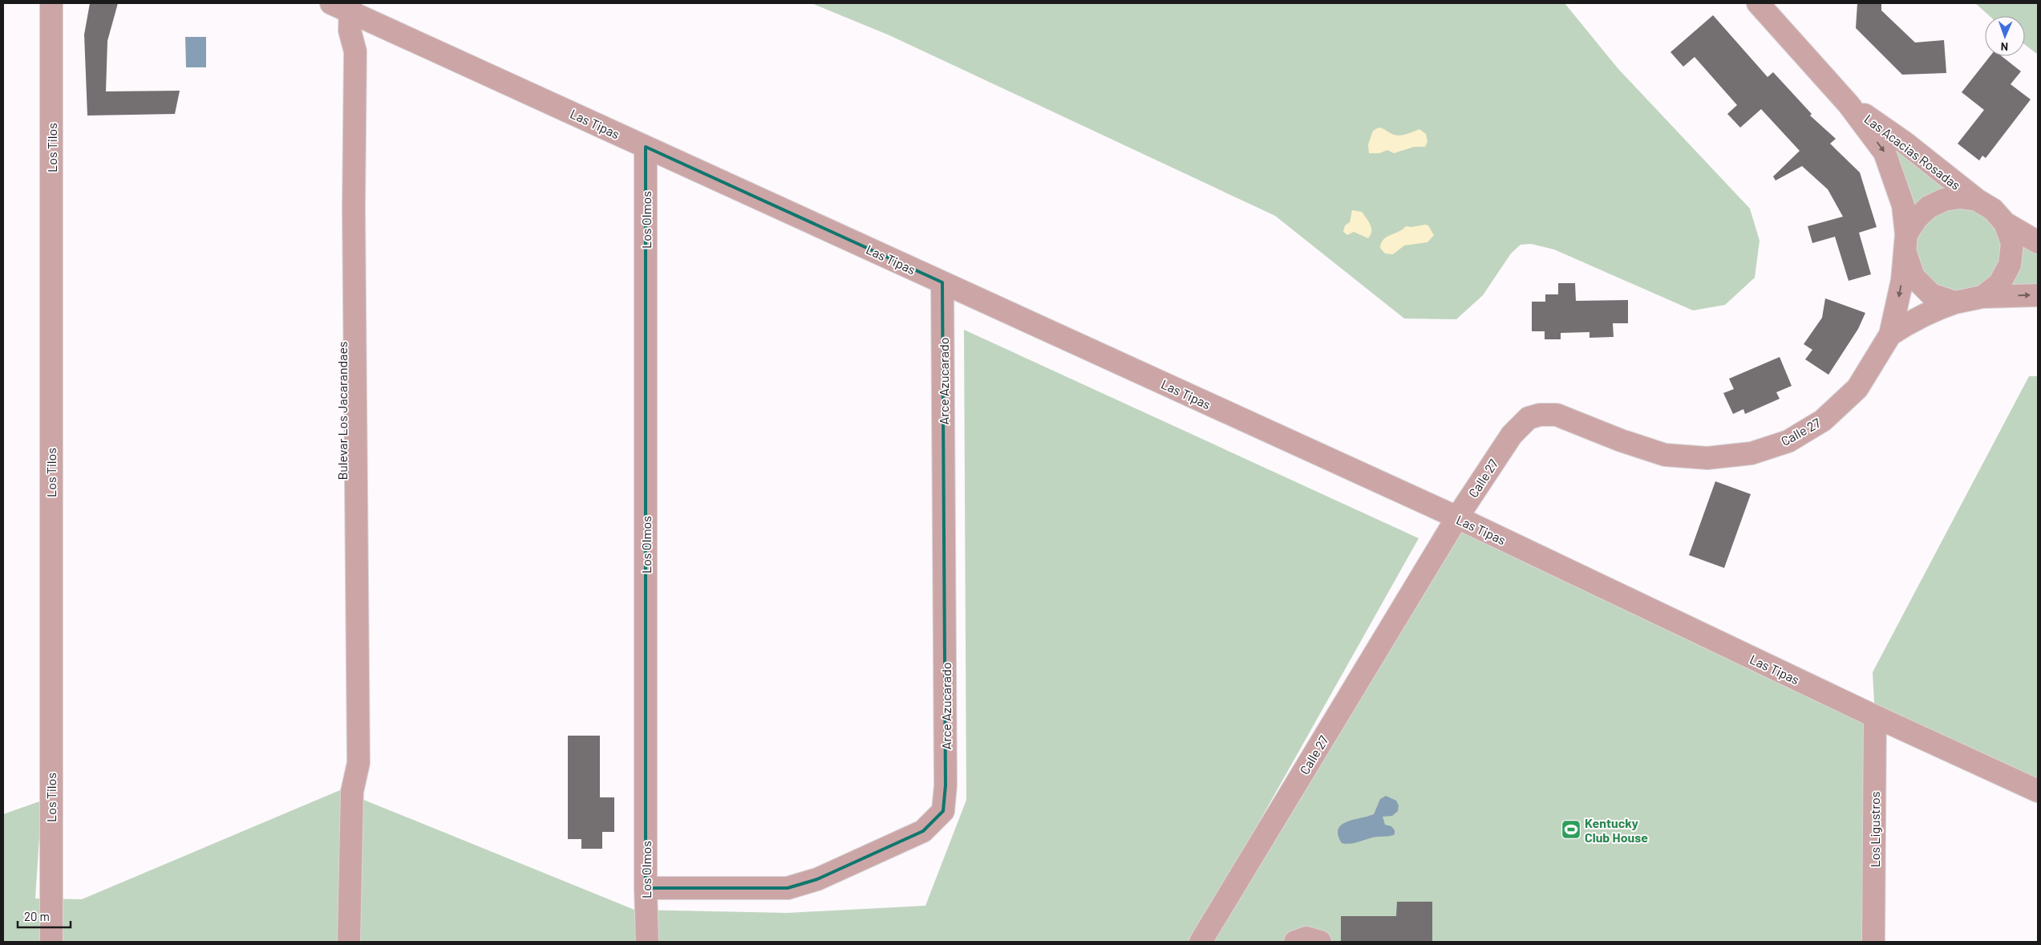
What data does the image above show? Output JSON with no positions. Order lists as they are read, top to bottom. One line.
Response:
{"streets":{"street":["Las Tipas","Los Tilos","Las Acacias Rosadas","Los Olmos","Arce Azucarado","Bulevar Los Jacarandaes","Calle 27","Los Ligustros"]},"crossings":[["Las Tipas","Los Olmos"],["Las Tipas","Arce Azucarado"],["Las Tipas","Bulevar Los Jacarandaes"],["Las Tipas","Calle 27"],["Las Tipas","Los Ligustros"],["Las Acacias Rosadas","Calle 27"],["Los Olmos","Arce Azucarado"]],"places":{"sports":["Kentucky Club House"]},"scale_bar":"20 m","north":"bottom"}
